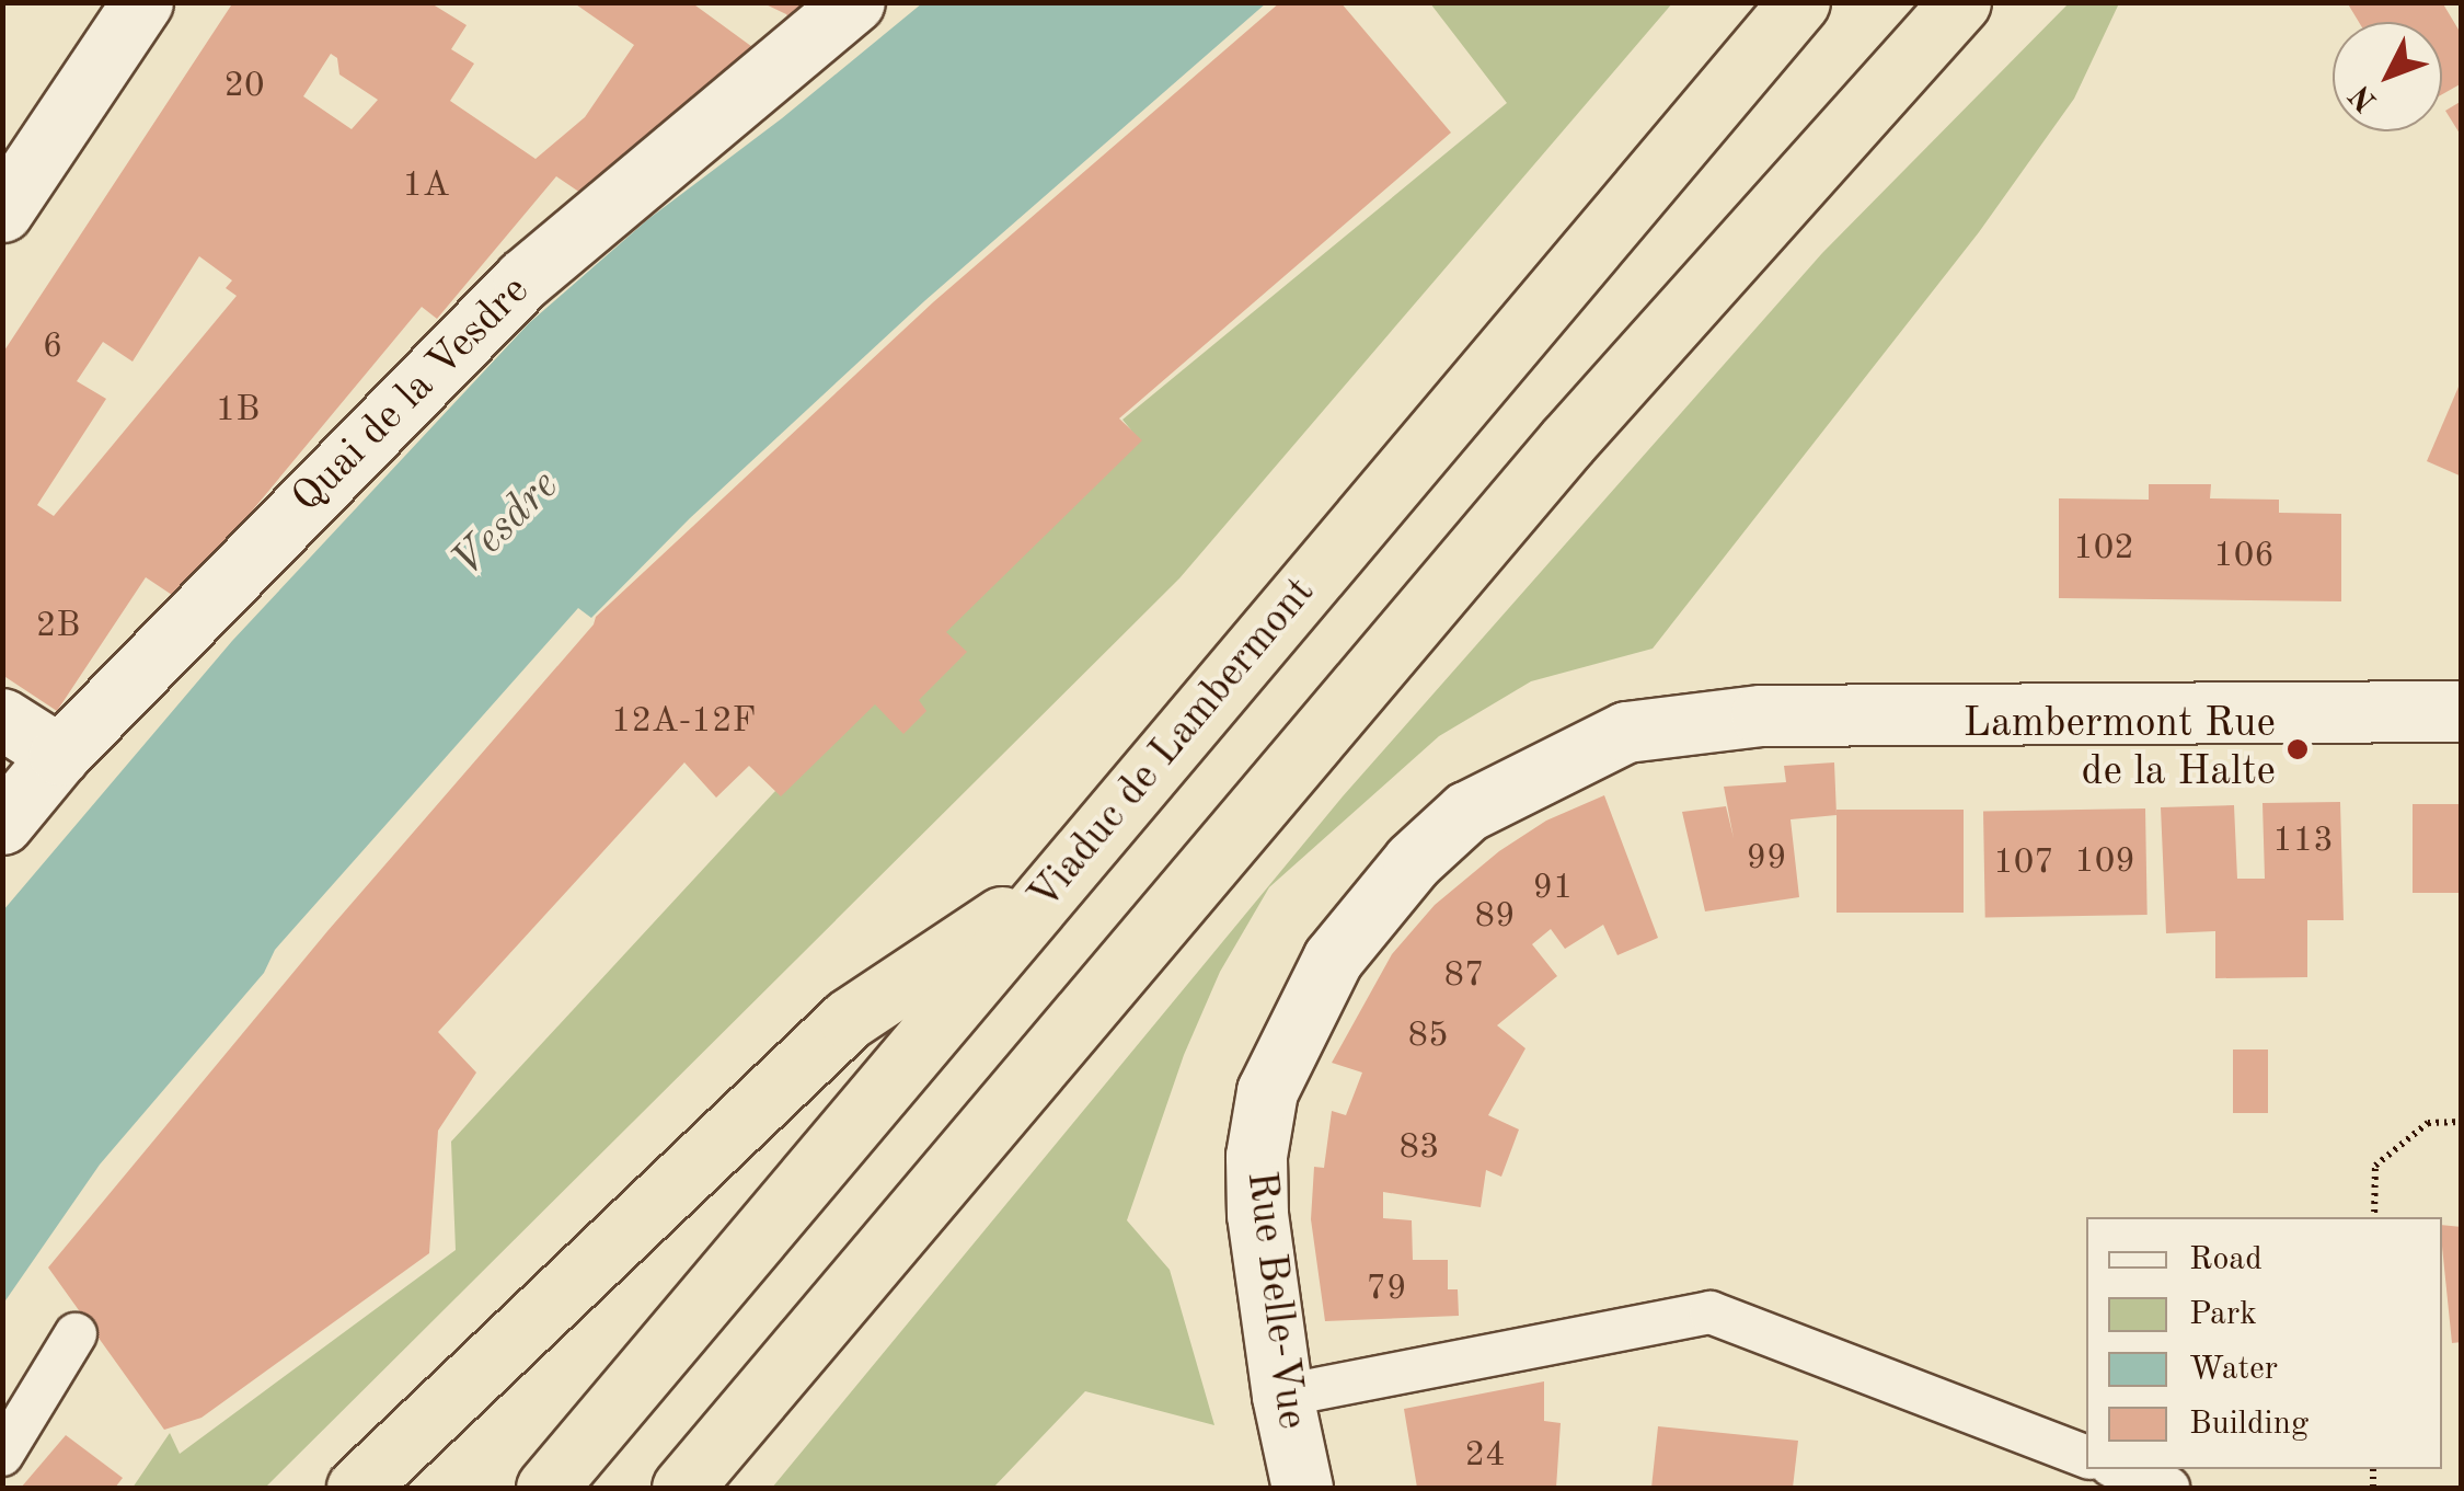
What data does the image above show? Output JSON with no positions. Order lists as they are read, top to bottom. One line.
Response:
{"streets":{"highway":["Viaduc de Lambermont"],"street":["Quai de la Vesdre","Rue Belle-Vue"]},"water":["Vesdre"],"places":["Lambermont Rue de la Halte"],"house_numbers":["20","1A","6","1B","102","106","2B","12A-12F","113","99","109","107","91","89","87","85","83","79","24"],"legend":["Road","Park","Water","Building"],"north":"bottom left"}
